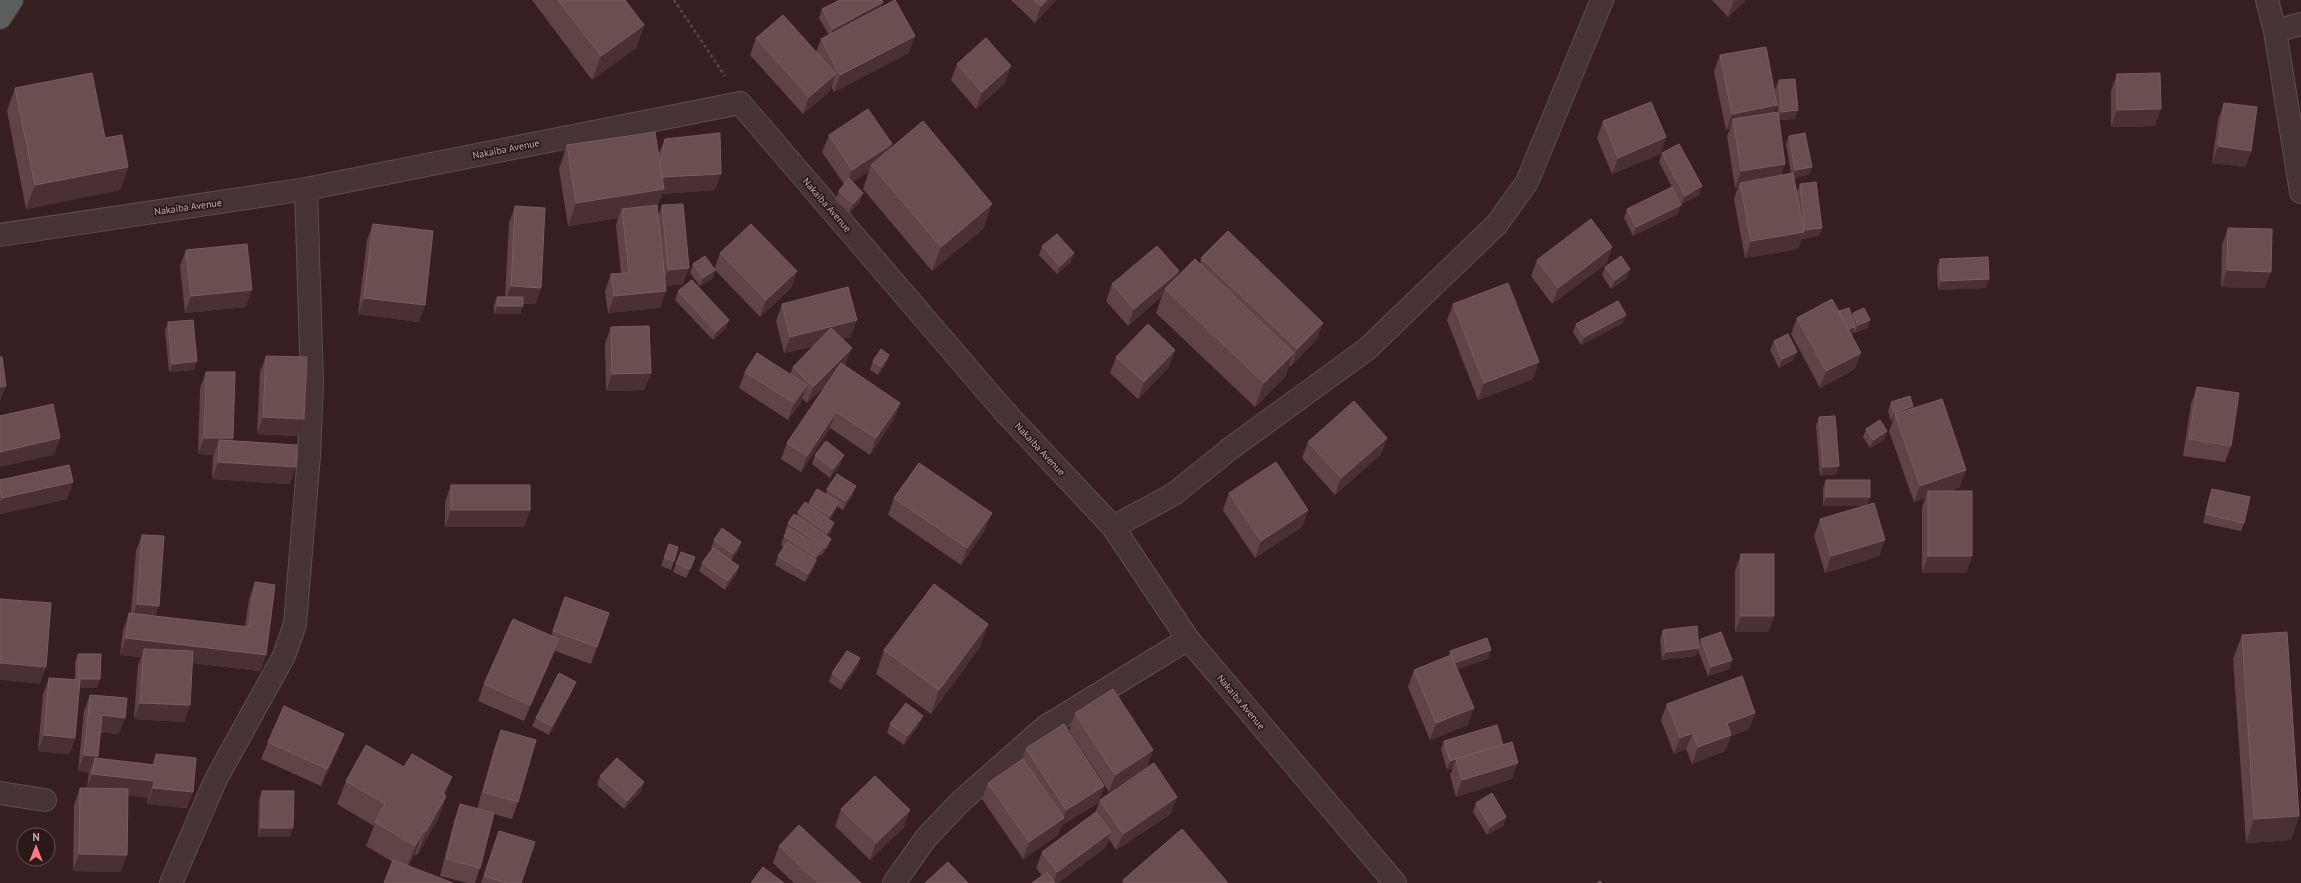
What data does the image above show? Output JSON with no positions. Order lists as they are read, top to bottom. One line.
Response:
{"streets":{"street":["Nakaiba Avenue"]},"north":"top"}
